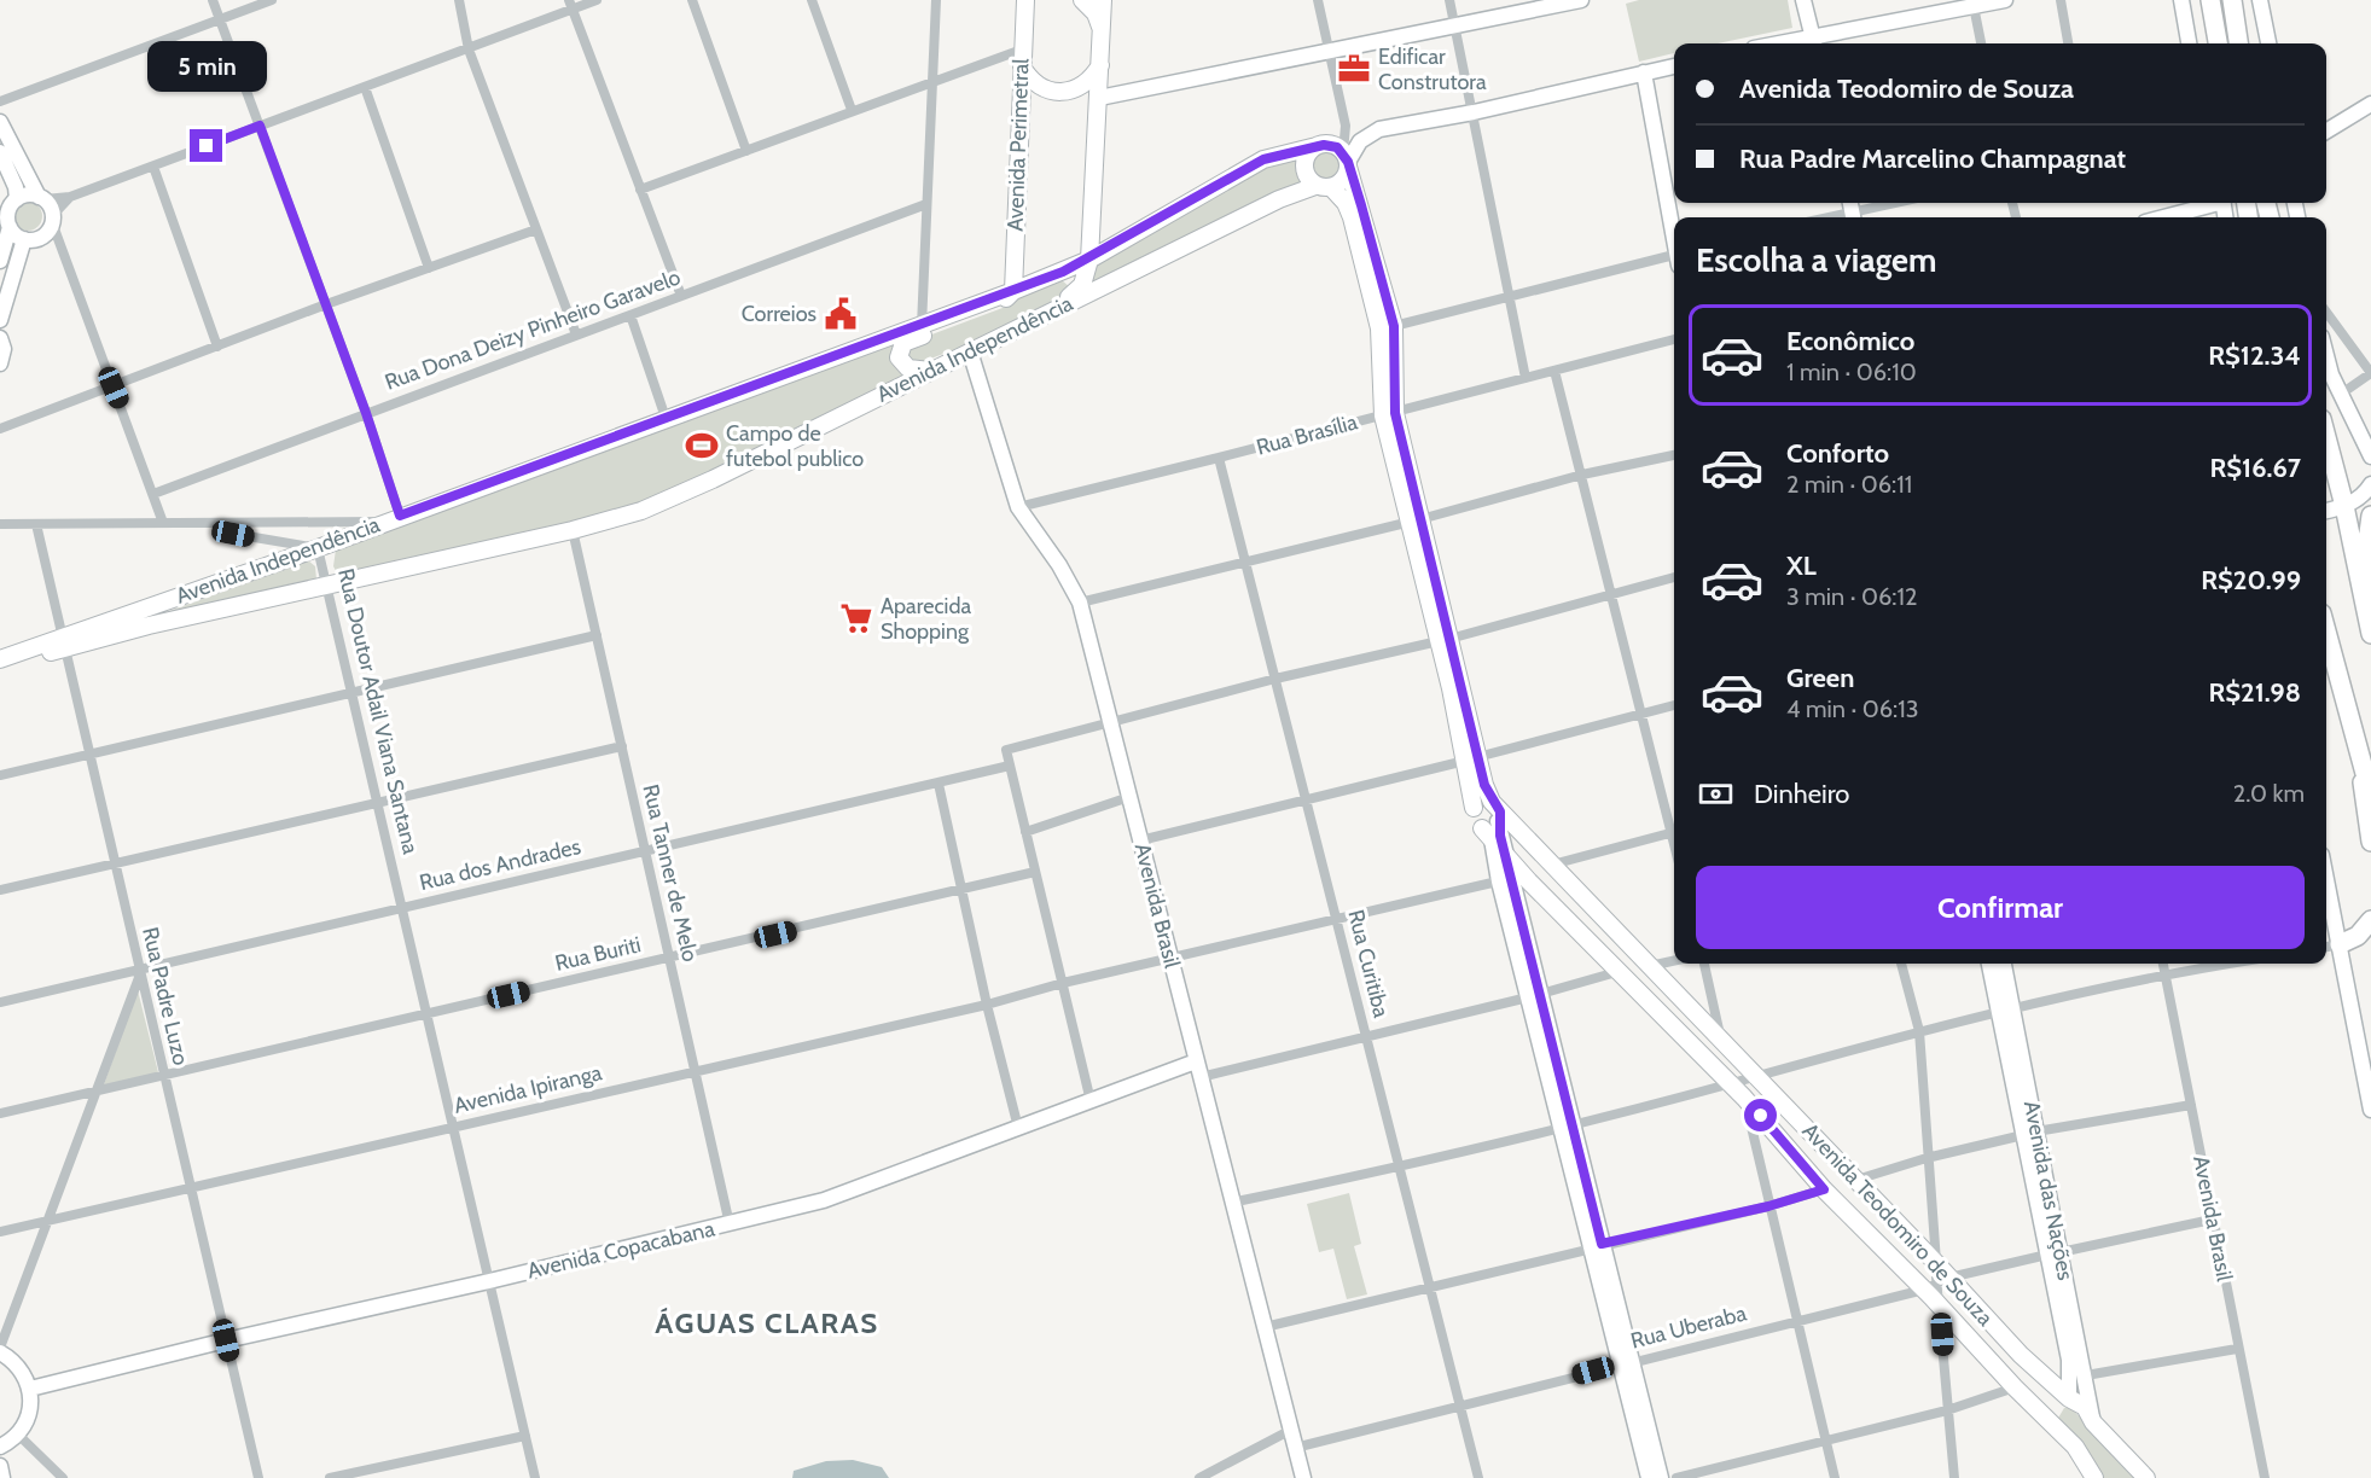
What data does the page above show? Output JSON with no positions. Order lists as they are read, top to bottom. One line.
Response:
{"streets":{"main road":["Avenida Perimetral","Avenida Independência","Avenida Teodomiro de Souza"],"street":["Rua Dona Deizy Pinheiro Garavelo","Rua Brasília","Rua Doutor Adail Viana Santana","Rua dos Andrades","Rua Tanner de Melo","Avenida Brasil","Rua Buriti","Rua Curitiba","Rua Padre Luzo","Avenida Ipiranga","Avenida das Nações","Avenida Copacabana","Rua Uberaba"]},"crossings":[["Avenida Perimetral","Avenida Independência"],["Avenida Independência","Rua Doutor Adail Viana Santana"],["Avenida Independência","Rua Tanner de Melo"],["Avenida Independência","Avenida Brasil"],["Avenida Independência","Rua Padre Luzo"],["Rua Brasília","Avenida Brasil"],["Rua Brasília","Rua Curitiba"],["Rua Doutor Adail Viana Santana","Rua dos Andrades"],["Rua Doutor Adail Viana Santana","Rua Buriti"],["Rua Doutor Adail Viana Santana","Avenida Ipiranga"],["Rua Doutor Adail Viana Santana","Avenida Copacabana"],["Rua dos Andrades","Rua Tanner de Melo"],["Rua dos Andrades","Rua Padre Luzo"],["Rua Tanner de Melo","Rua Buriti"],["Rua Tanner de Melo","Avenida Ipiranga"],["Rua Tanner de Melo","Avenida Copacabana"],["Avenida Brasil","Avenida Ipiranga"],["Avenida Brasil","Avenida Copacabana"],["Avenida Brasil","Rua Uberaba"],["Rua Buriti","Rua Padre Luzo"],["Rua Curitiba","Avenida Ipiranga"],["Rua Curitiba","Rua Uberaba"],["Rua Padre Luzo","Avenida Ipiranga"],["Rua Padre Luzo","Avenida Copacabana"],["Avenida das Nações","Avenida Teodomiro de Souza"],["Avenida das Nações","Rua Uberaba"],["Avenida Teodomiro de Souza","Rua Uberaba"]],"districts":["ÁGUAS CLARAS"],"places":{"office":["Edificar Construtora"],"public building":["Correios"],"sports":["Campo de futebol publico"],"supermarket":["Aparecida Shopping"]},"page":{"bubble":"5 min","banner":["Avenida Teodomiro de Souza","Rua Padre Marcelino Champagnat"],"heading":"Escolha a viagem","list":[{"name":"Econômico","note":"1 min · 06:10","value":"R$12.34"},{"name":"Conforto","note":"2 min · 06:11","value":"R$16.67"},{"name":"XL","note":"3 min · 06:12","value":"R$20.99"},{"name":"Green","note":"4 min · 06:13","value":"R$21.98"}],"pay":["Dinheiro","2.0 km"],"buttons":"Confirmar"}}
